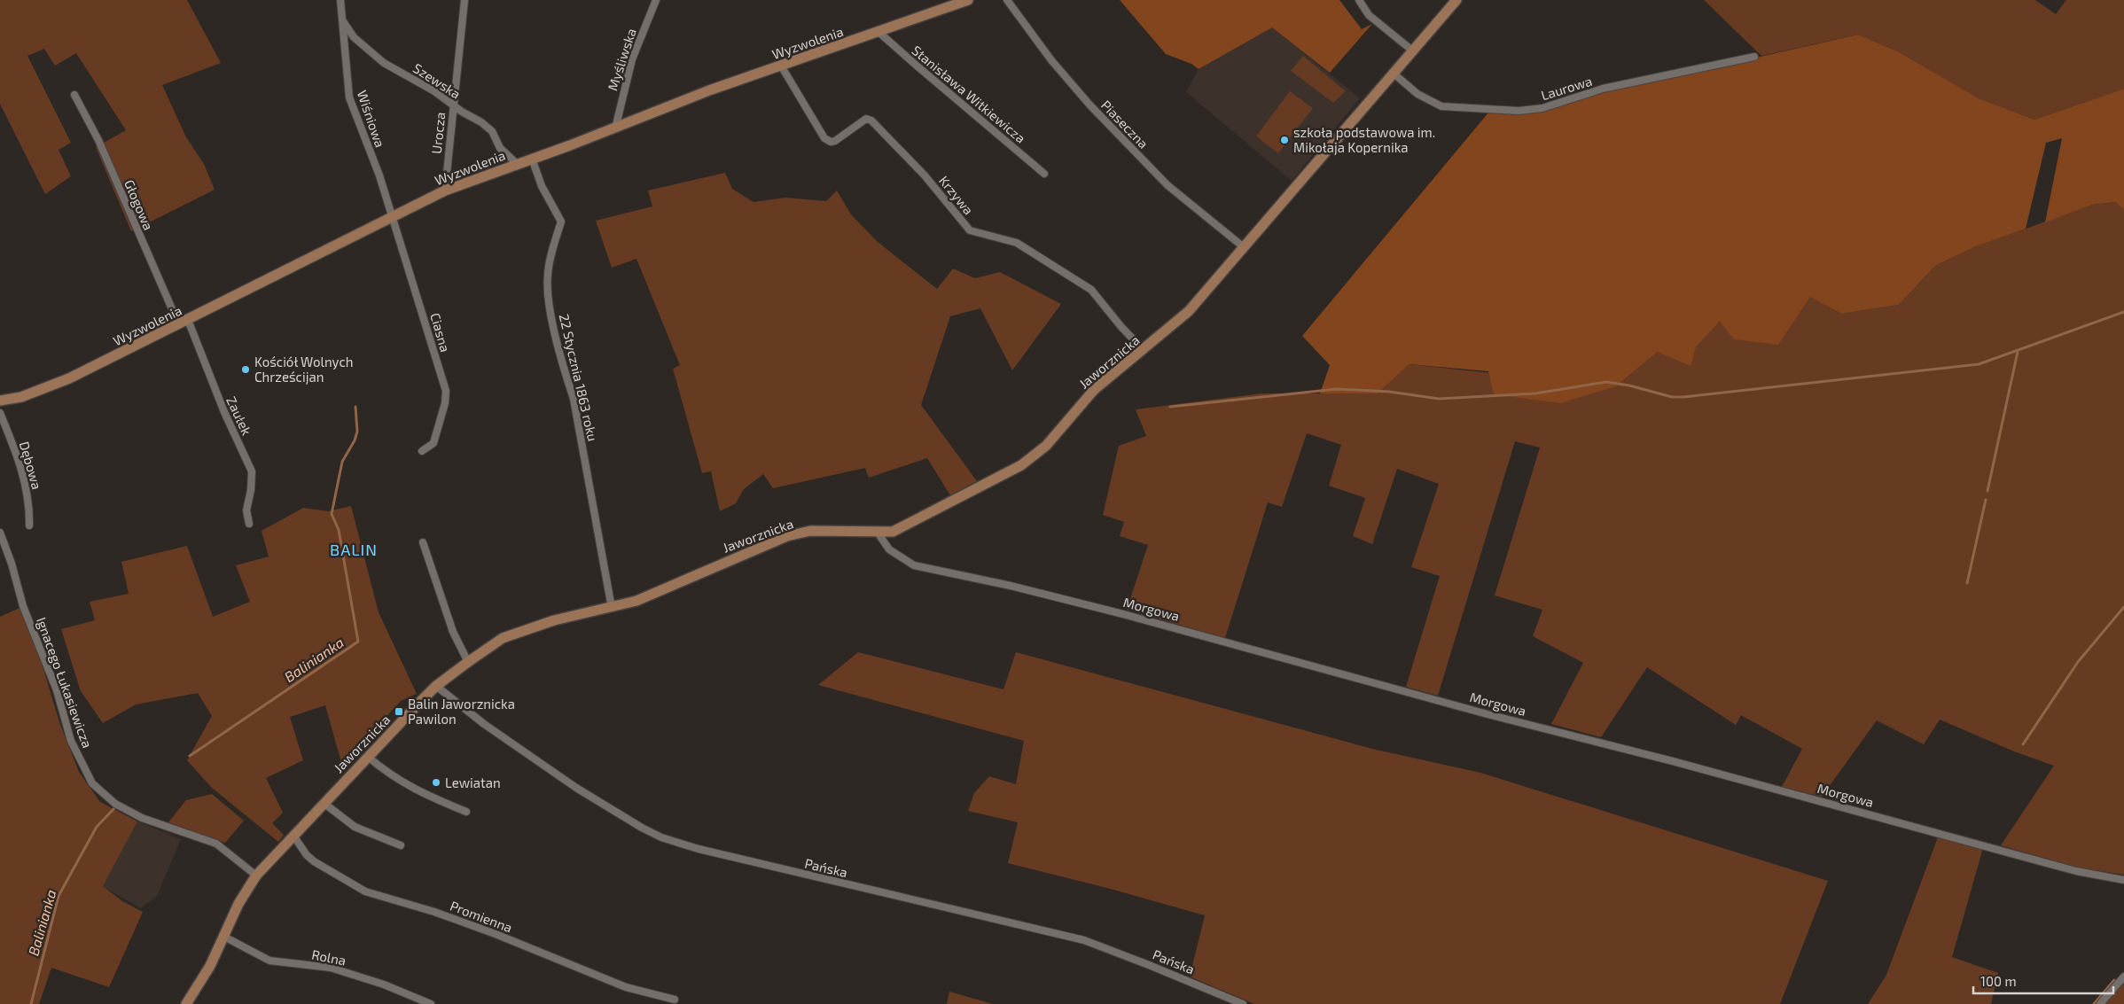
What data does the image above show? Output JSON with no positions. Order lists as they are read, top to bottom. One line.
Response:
{"streets":{"street":["Wyzwolenia","Myśliwska","Szewska","Laurowa","Stanisława Witkiewicza","Wiśniowa","Piaseczna","Urocza","Krzywa","Głogowa","Ciasna","Jaworznicka","22 Stycznia 1863 roku","Zaułek","Dębowa","Morgowa","Ignacego Łukasiewicza","Pańska","Promienna","Rolna"]},"crossings":[["Wyzwolenia","Myśliwska"],["Wyzwolenia","Szewska"],["Wyzwolenia","Stanisława Witkiewicza"],["Wyzwolenia","Wiśniowa"],["Wyzwolenia","Urocza"],["Wyzwolenia","Krzywa"],["Wyzwolenia","Głogowa"],["Wyzwolenia","Ciasna"],["Wyzwolenia","22 Stycznia 1863 roku"],["Wyzwolenia","Zaułek"],["Szewska","Wiśniowa"],["Szewska","Urocza"],["Laurowa","Jaworznicka"],["Wiśniowa","Ciasna"],["Piaseczna","Jaworznicka"],["Krzywa","Jaworznicka"],["Głogowa","Zaułek"],["Jaworznicka","22 Stycznia 1863 roku"],["Jaworznicka","Morgowa"],["Jaworznicka","Ignacego Łukasiewicza"],["Jaworznicka","Pańska"],["Jaworznicka","Promienna"],["Jaworznicka","Rolna"]],"districts":["BALIN"],"water":["Balinianka"],"places":{"other":["szkoła podstawowa im. Mikołaja Kopernika","Kościół Wolnych Chrześcijan","Lewiatan"],"transit":["Balin Jaworznicka Pawilon"]},"scale_bar":"100 m"}
